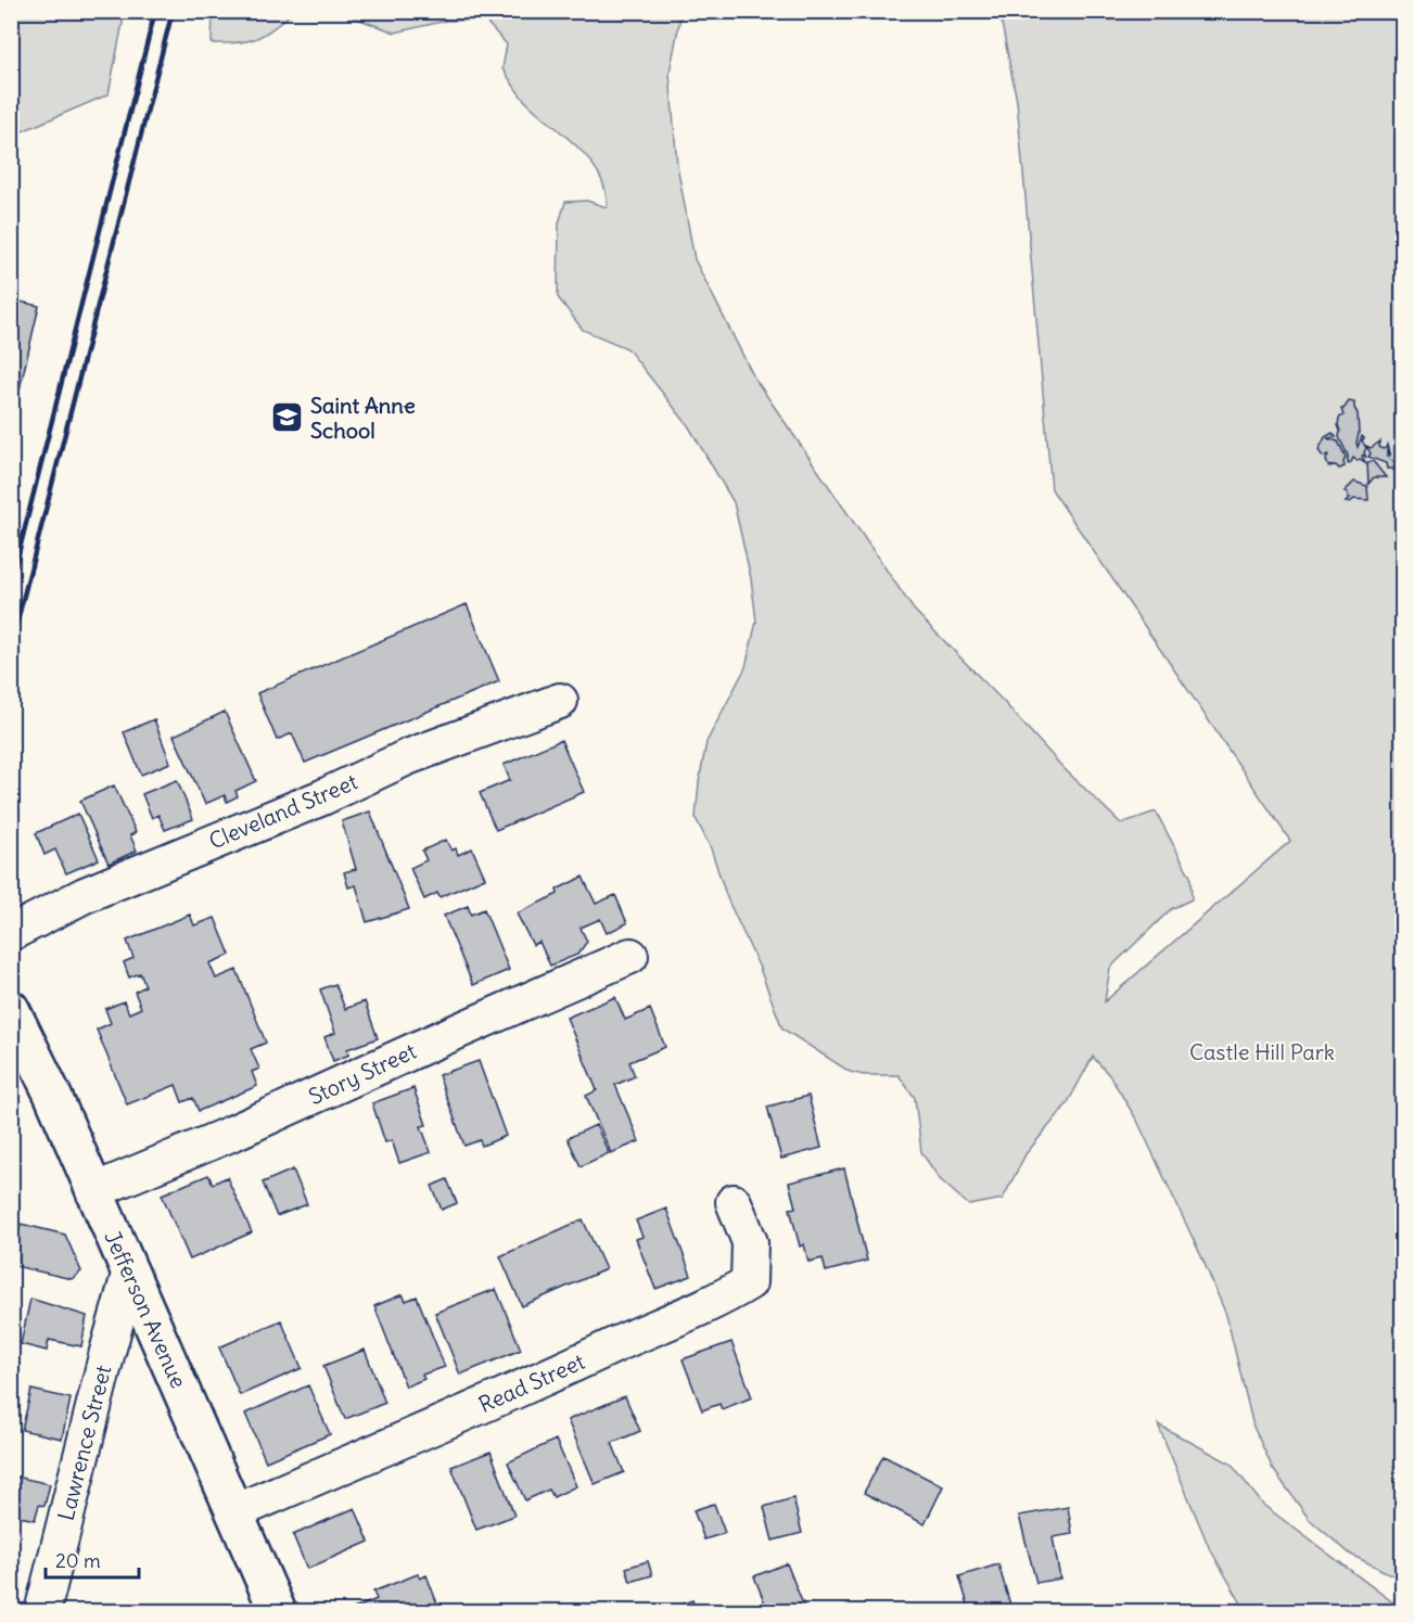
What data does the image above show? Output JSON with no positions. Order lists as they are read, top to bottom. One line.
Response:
{"streets":{"main road":["Jefferson Avenue"],"street":["Cleveland Street","Story Street","Read Street","Lawrence Street"]},"crossings":[["Story Street","Jefferson Avenue"],["Jefferson Avenue","Read Street"],["Jefferson Avenue","Lawrence Street"]],"parks":["Castle Hill Park"],"places":{"school or university":["Saint Anne School"]},"scale_bar":"20 m"}
